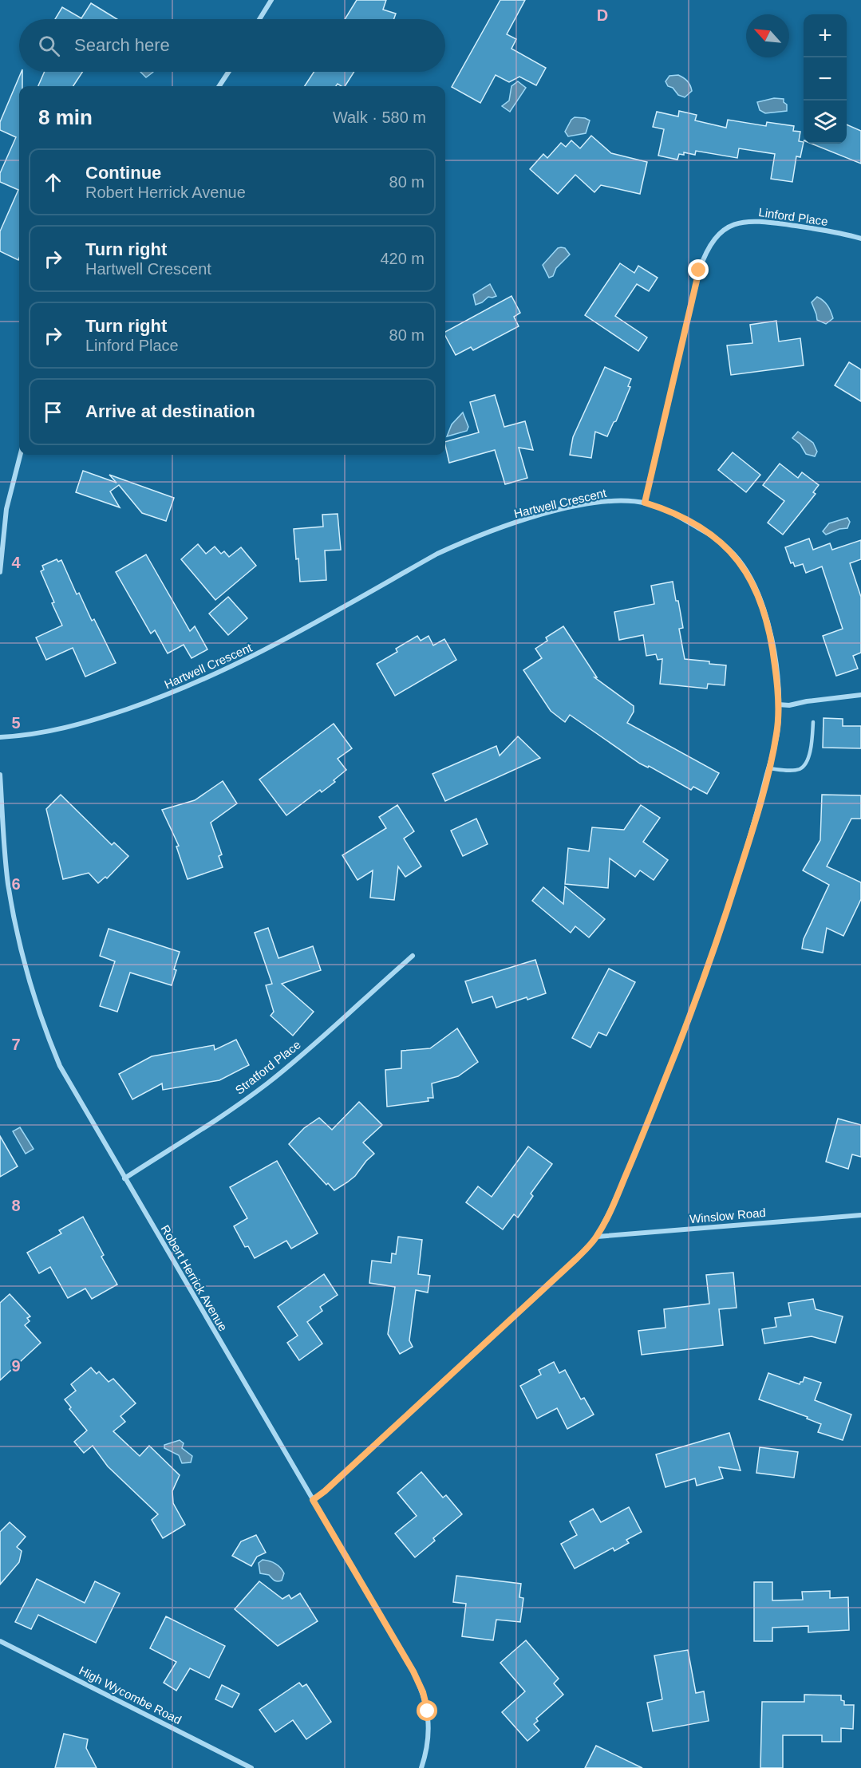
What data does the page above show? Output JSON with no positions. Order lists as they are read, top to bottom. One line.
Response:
{"streets":{"street":["Linford Place","Hartwell Crescent","Stratford Place","Winslow Road","Robert Herrick Avenue","High Wycombe Road"]},"crossings":[["Linford Place","Hartwell Crescent"],["Hartwell Crescent","Winslow Road"],["Hartwell Crescent","Robert Herrick Avenue"],["Stratford Place","Robert Herrick Avenue"]],"north":"top left","page":{"map_buttons":["+","−"],"search":"Search here","heading":["8 min","Walk · 580 m"],"list":[["Continue","Robert Herrick Avenue","80 m"],["Turn right","Hartwell Crescent","420 m"],["Turn right","Linford Place","80 m"],"Arrive at destination"]},"grid":{"columns":["D"],"rows":["4","5","6","7","8","9"]}}
